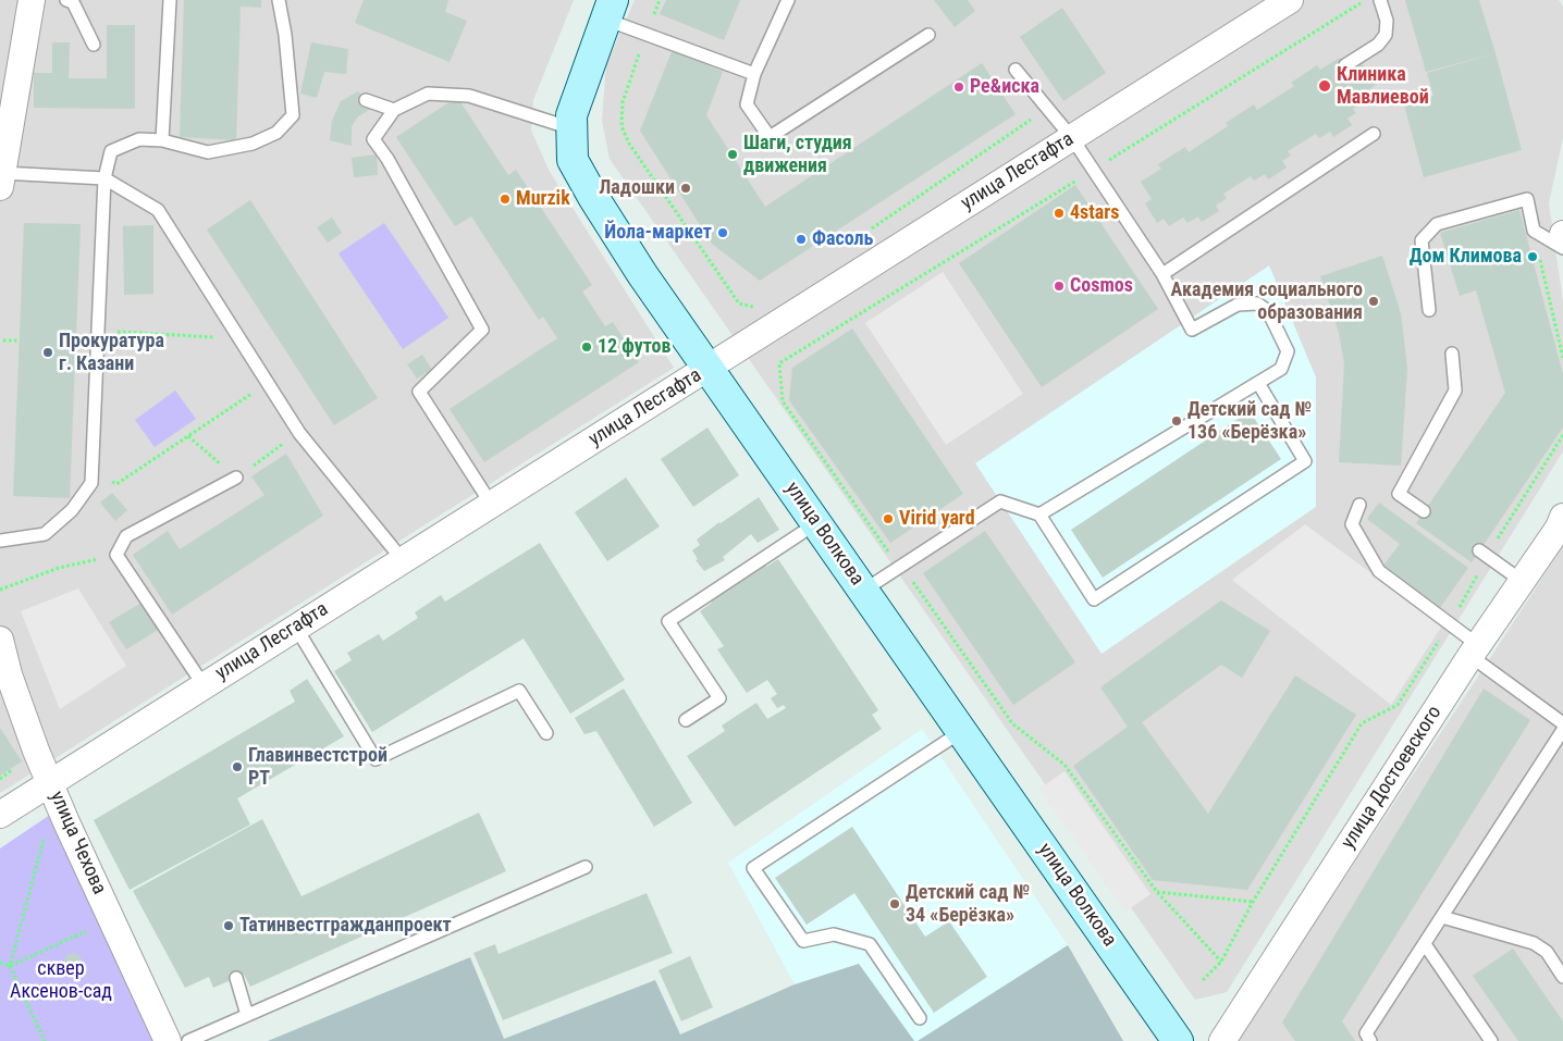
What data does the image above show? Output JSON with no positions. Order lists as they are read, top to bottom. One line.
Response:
{"streets":{"main road":["улица Волкова"],"street":["улица Лесгафта","улица Достоевского","улица Чехова"]},"crossings":[["улица Лесгафта","улица Волкова"],["улица Лесгафта","улица Чехова"]],"parks":["сквер Аксенов-сад"],"places":["Клиника Мавлиевой","Ре&иска","Шаги, студия движения","Ладошки","Murzik","4stars","Йола-маркет","Фасоль","Дом Климова","Cosmos","Академия социального образования","12 футов","Прокуратура г. Казани","Детский сад № 136 «Берёзка»","Virid yard","Главинвестстрой РТ","Детский сад № 34 «Берёзка»","Татинвестгражданпроект"]}
